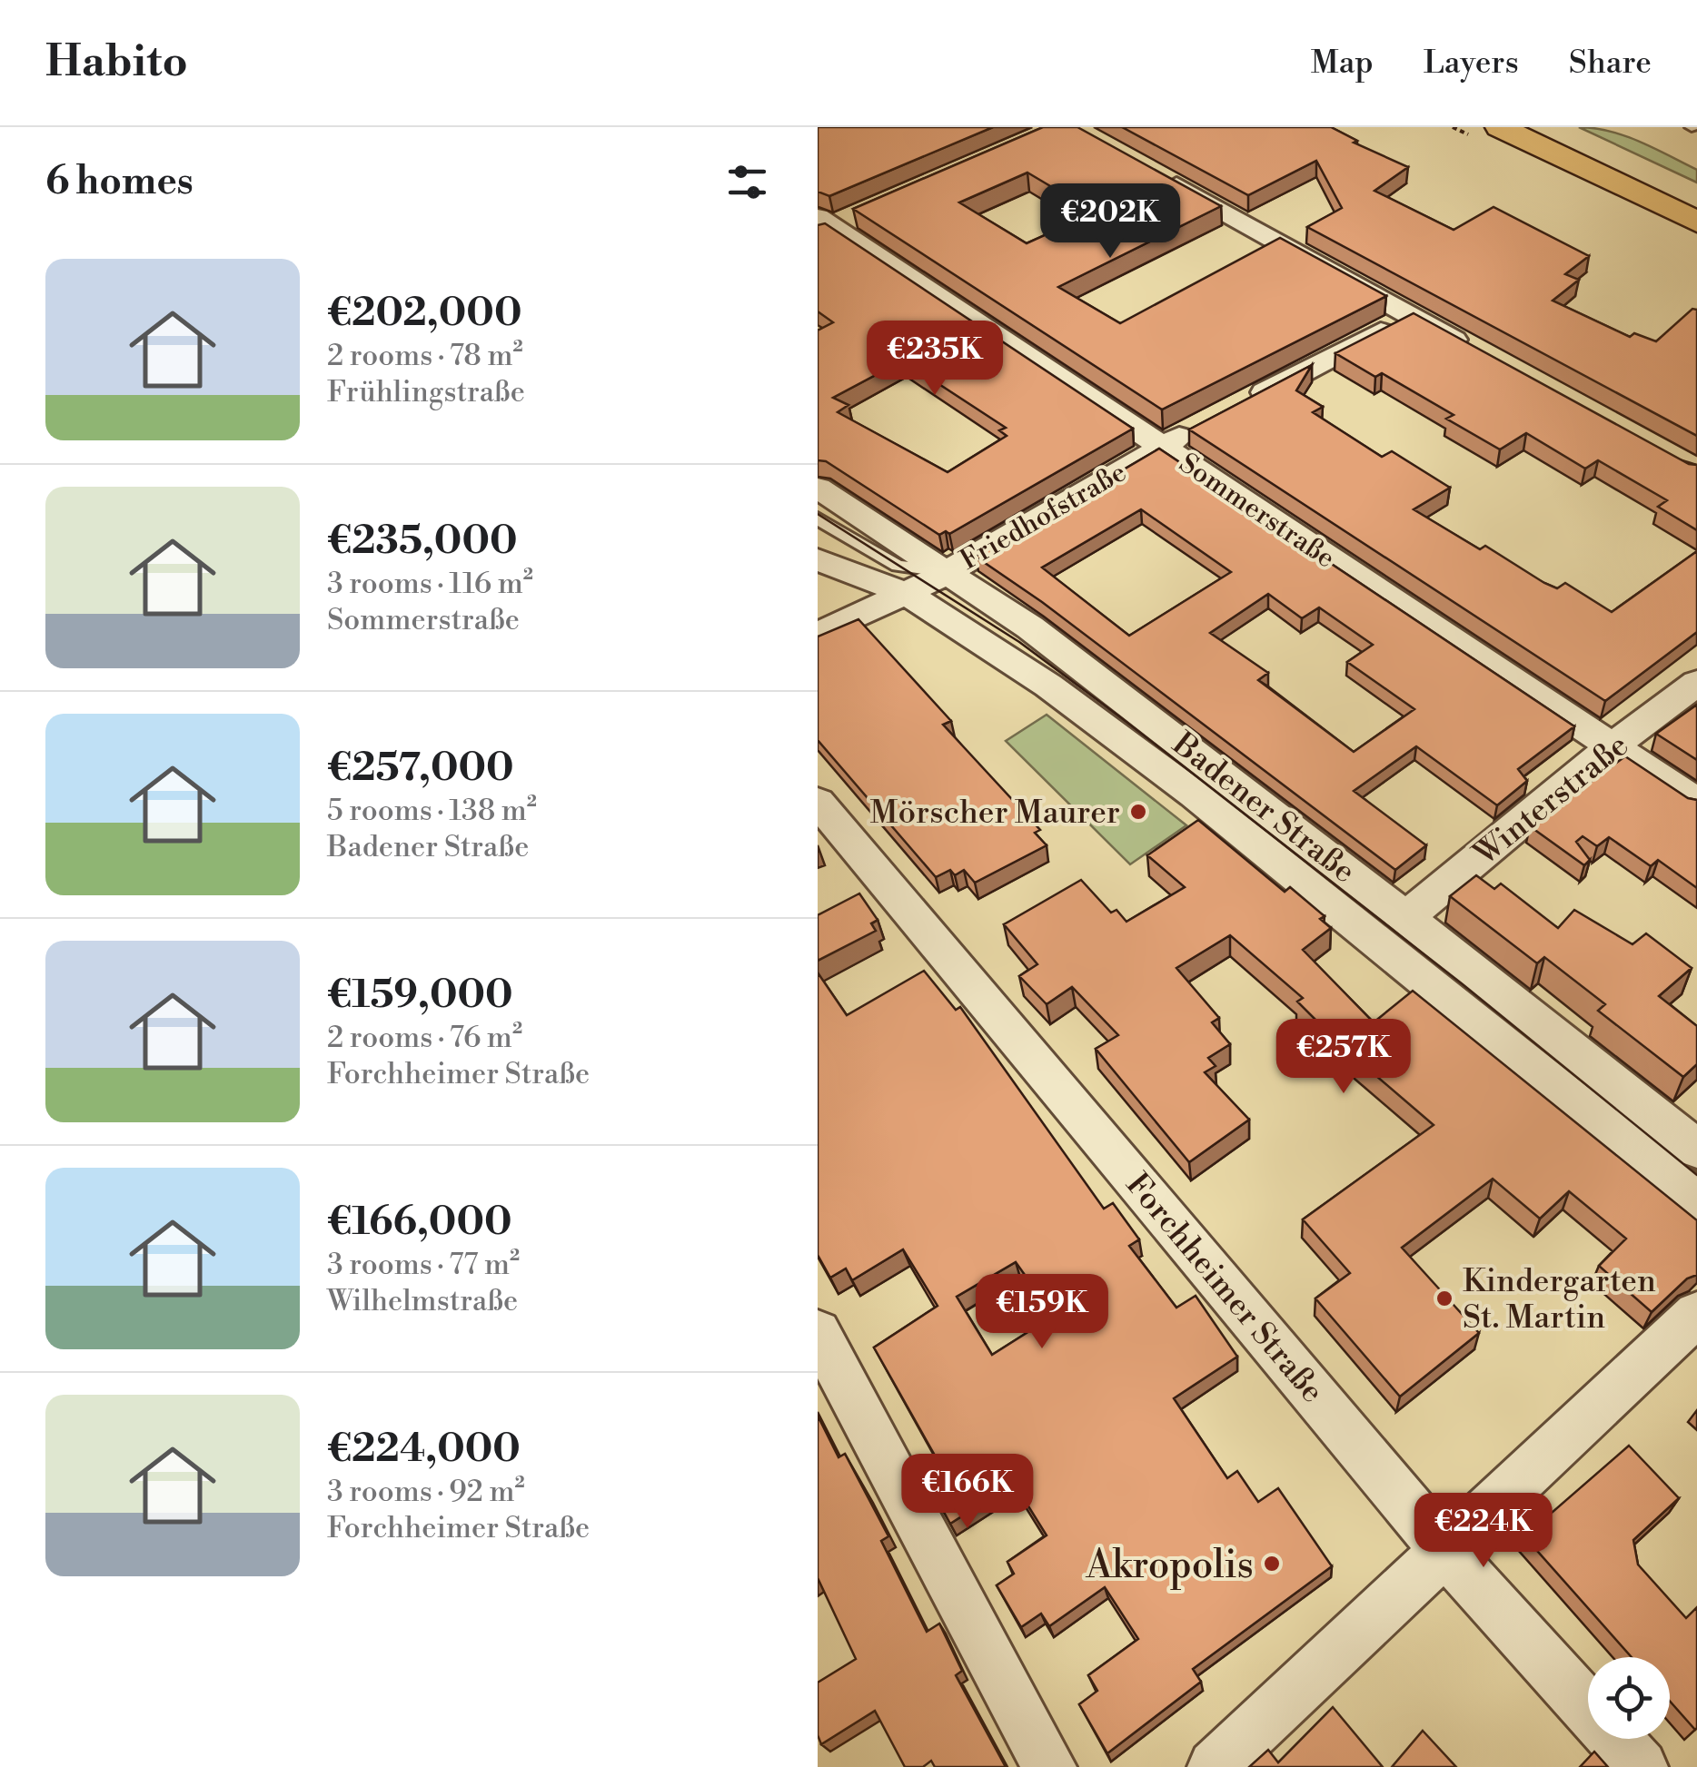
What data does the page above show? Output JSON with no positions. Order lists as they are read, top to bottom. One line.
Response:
{"streets":{"street":["Sommerstraße","Friedhofstraße","Winterstraße","Badener Straße","Forchheimer Straße"]},"crossings":[["Sommerstraße","Friedhofstraße"],["Sommerstraße","Winterstraße"],["Friedhofstraße","Badener Straße"],["Winterstraße","Badener Straße"]],"places":["Mörscher Maurer","Kindergarten St. Martin","Akropolis"],"page":{"header":"Habito","nav":["Map","Layers","Share"],"heading":"6 homes","price":["€202K","€235K","€257K","€159K","€166K","€224K"],"list":[{"name":"€202,000","note":"2 rooms · 78 m² · Frühlingstraße"},{"name":"€235,000","note":"3 rooms · 116 m² · Sommerstraße"},{"name":"€257,000","note":"5 rooms · 138 m² · Badener Straße"},{"name":"€159,000","note":"2 rooms · 76 m² · Forchheimer Straße"},{"name":"€166,000","note":"3 rooms · 77 m² · Wilhelmstraße"},{"name":"€224,000","note":"3 rooms · 92 m² · Forchheimer Straße"}]}}
